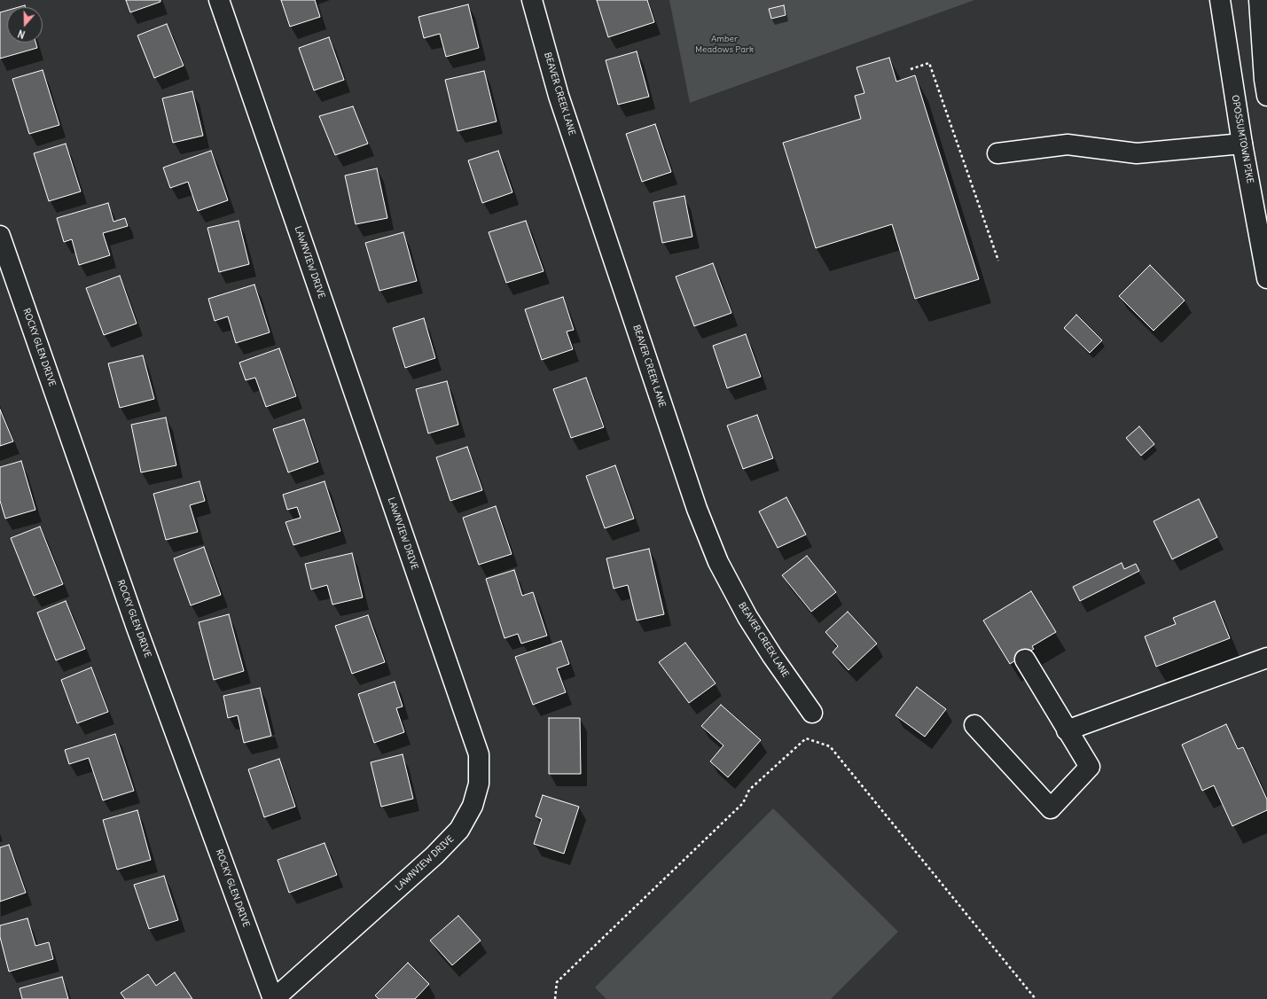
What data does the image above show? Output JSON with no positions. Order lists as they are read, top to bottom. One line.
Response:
{"streets":{"street":["BEAVER CREEK LANE","OPOSSUMTOWN PIKE","LAWNVIEW DRIVE","ROCKY GLEN DRIVE"]},"crossings":[["LAWNVIEW DRIVE","ROCKY GLEN DRIVE"]],"parks":["Amber Meadows Park"],"north":"bottom"}
